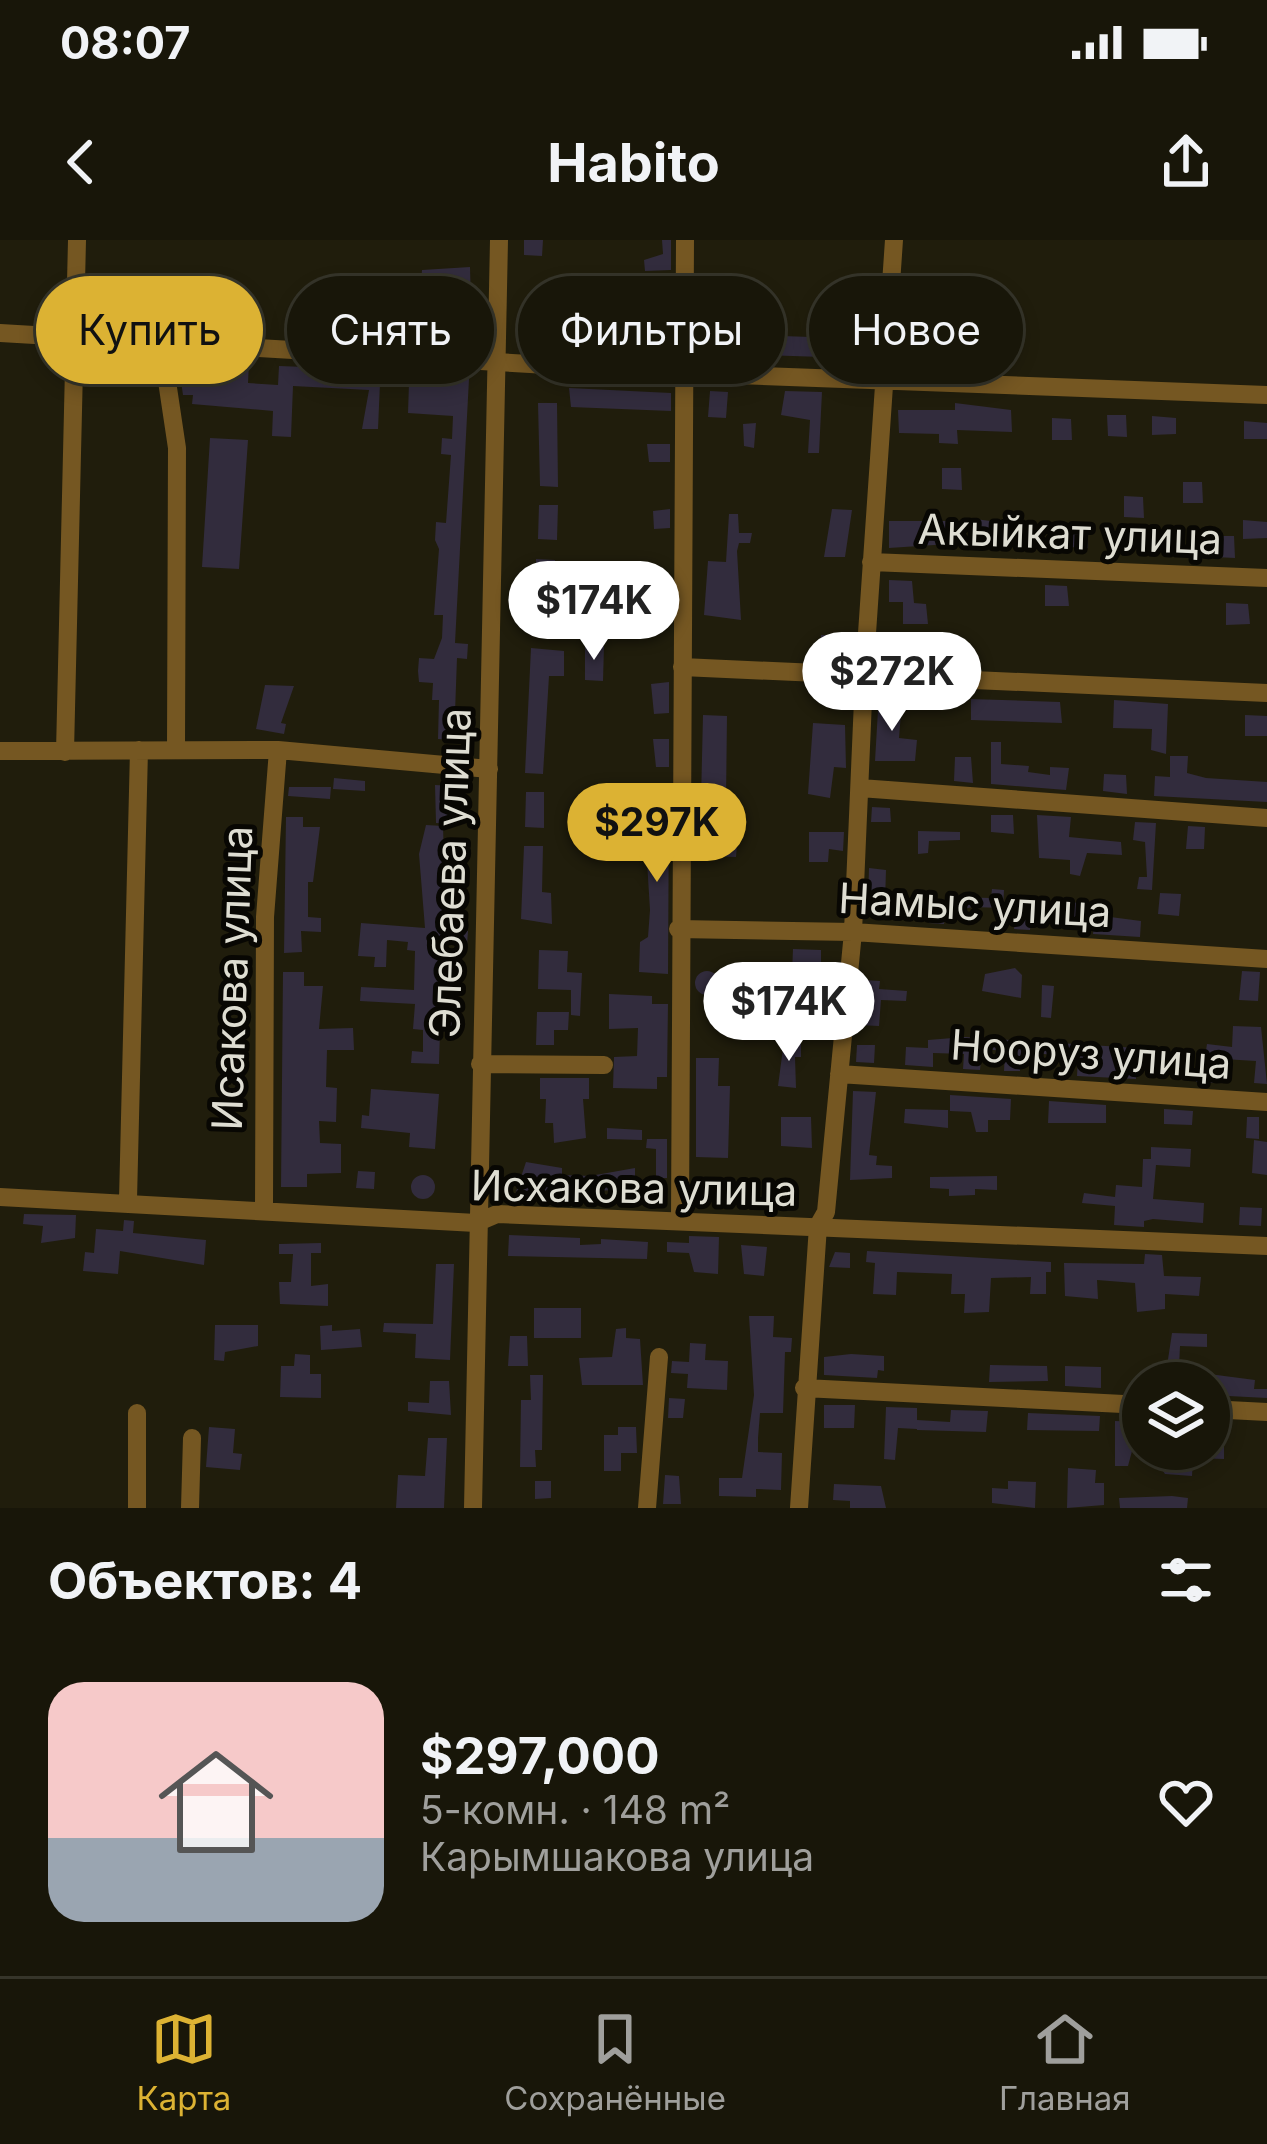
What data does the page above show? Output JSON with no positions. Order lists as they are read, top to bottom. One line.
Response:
{"streets":{"street":["Акыйкат улица","Элебаева улица","Намыс улица","Исакова улица","Нооруз улица","Исхакова улица"]},"crossings":[["Элебаева улица","Исхакова улица"],["Исакова улица","Исхакова улица"]],"page":{"status":"08:07","header":"Habito","chip":["Купить","Снять","Фильтры","Новое"],"price":["$174K","$272K","$297K","$174K"],"heading":"Объектов: 4","list":[{"name":"$297,000","note":"5-комн. · 148 m² · Карымшакова улица"}],"tabs":["Карта","Сохранённые","Главная"]}}
